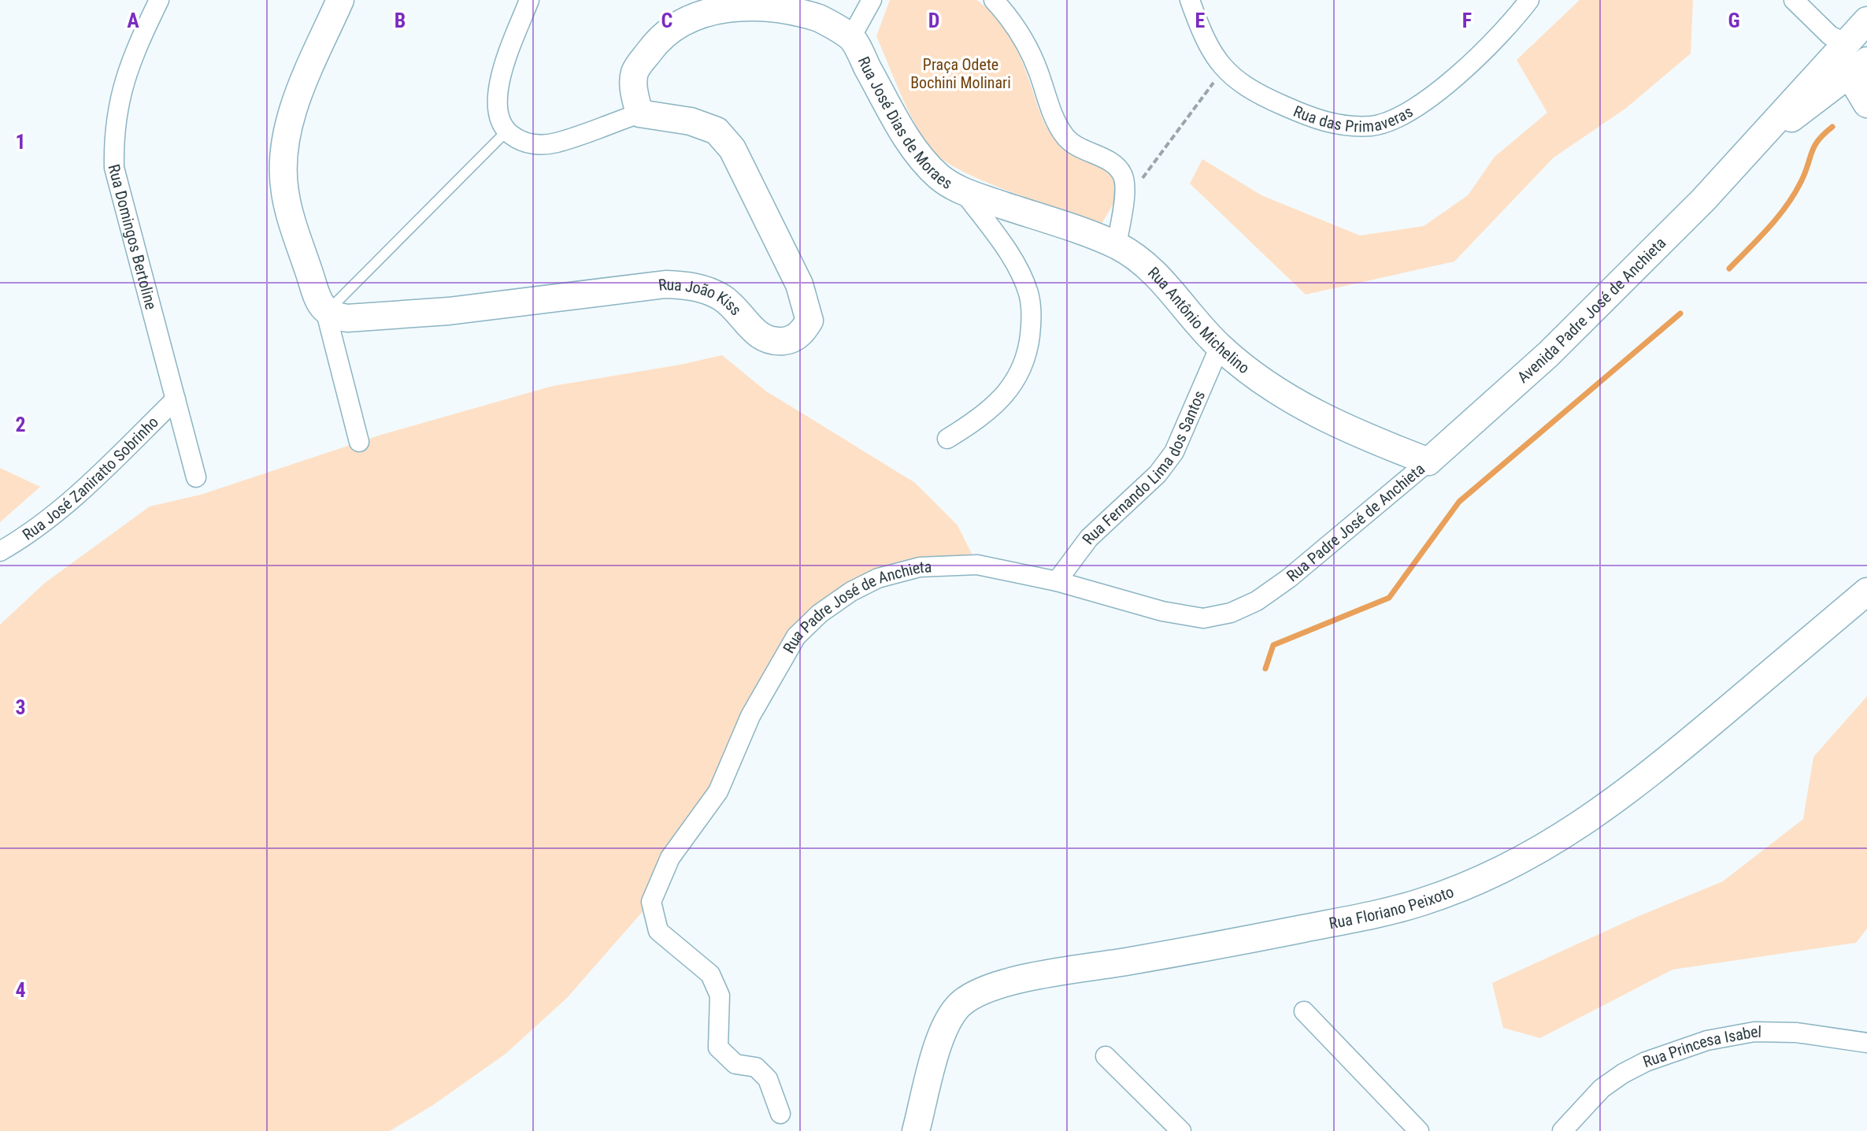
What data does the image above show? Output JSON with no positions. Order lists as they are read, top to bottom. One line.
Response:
{"streets":{"street":["Rua das Primaveras","Rua José Dias de Moraes","Rua Domingos Bertoline","Rua João Kiss","Avenida Padre José de Anchieta","Rua Antônio Michelino","Rua Fernando Lima dos Santos","Rua José Zaniratto Sobrinho","Rua Padre José de Anchieta","Rua Floriano Peixoto","Rua Princesa Isabel"]},"crossings":[["Rua José Dias de Moraes","Rua João Kiss"],["Rua José Dias de Moraes","Rua Antônio Michelino"],["Rua Domingos Bertoline","Rua José Zaniratto Sobrinho"],["Avenida Padre José de Anchieta","Rua Antônio Michelino"],["Avenida Padre José de Anchieta","Rua Padre José de Anchieta"],["Rua Antônio Michelino","Rua Fernando Lima dos Santos"],["Rua Antônio Michelino","Rua Padre José de Anchieta"],["Rua Fernando Lima dos Santos","Rua Padre José de Anchieta"]],"parks":["Praça Odete Bochini Molinari"],"grid":{"columns":["A","B","C","D","E","F","G"],"rows":["1","2","3","4"]}}
